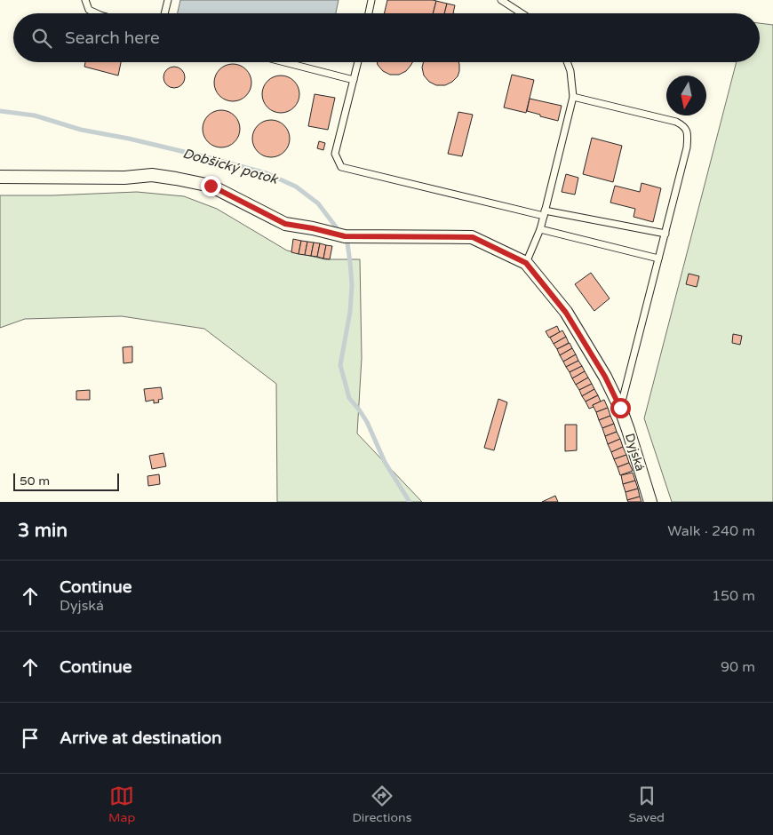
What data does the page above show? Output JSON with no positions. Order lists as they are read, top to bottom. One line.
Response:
{"streets":{"street":["Dyjská"]},"water":["Dobšický potok"],"scale_bar":"50 m","north":"bottom","page":{"search":"Search here","scale":"50 m","heading":["3 min","Walk · 240 m"],"list":[["Continue","Dyjská","150 m"],["Continue","90 m"],"Arrive at destination"],"nav":["Map","Directions","Saved"]}}
